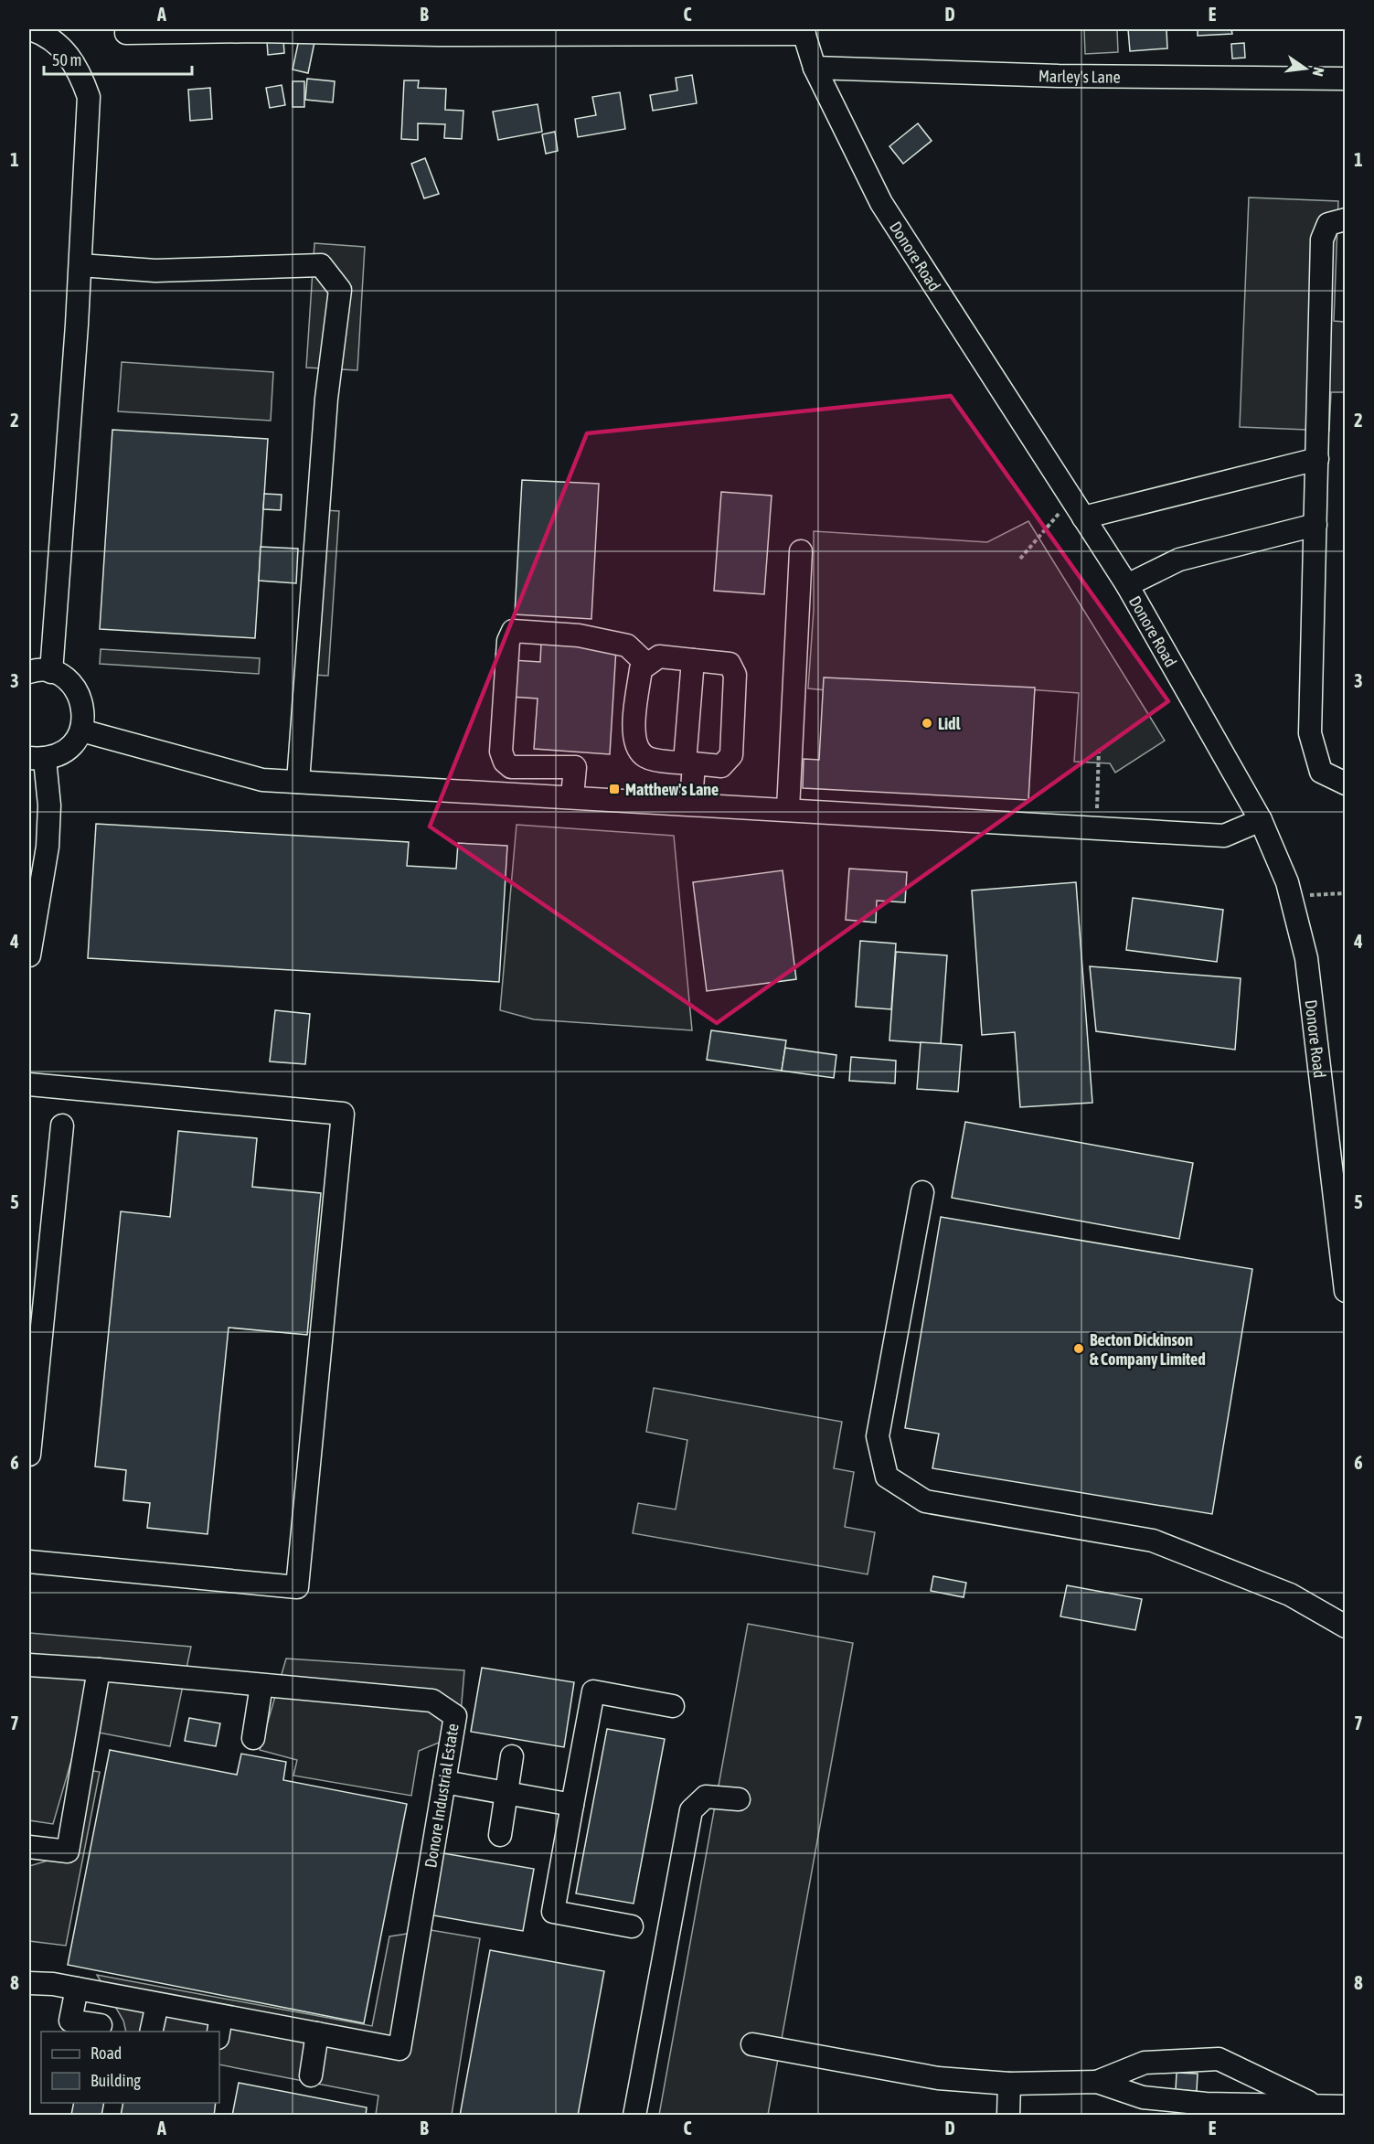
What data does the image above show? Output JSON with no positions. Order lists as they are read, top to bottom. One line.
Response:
{"streets":{"street":["Marley's Lane","Donore Road","Donore Industrial Estate"]},"crossings":[["Marley's Lane","Donore Road"]],"places":{"other":["Lidl","Becton Dickinson & Company Limited"],"transit":["Matthew's Lane"]},"legend":["Road","Building"],"scale_bar":"50 m","north":"right","grid":{"columns":["A","B","C","D","E"],"rows":["1","2","3","4","5","6","7","8"]}}
